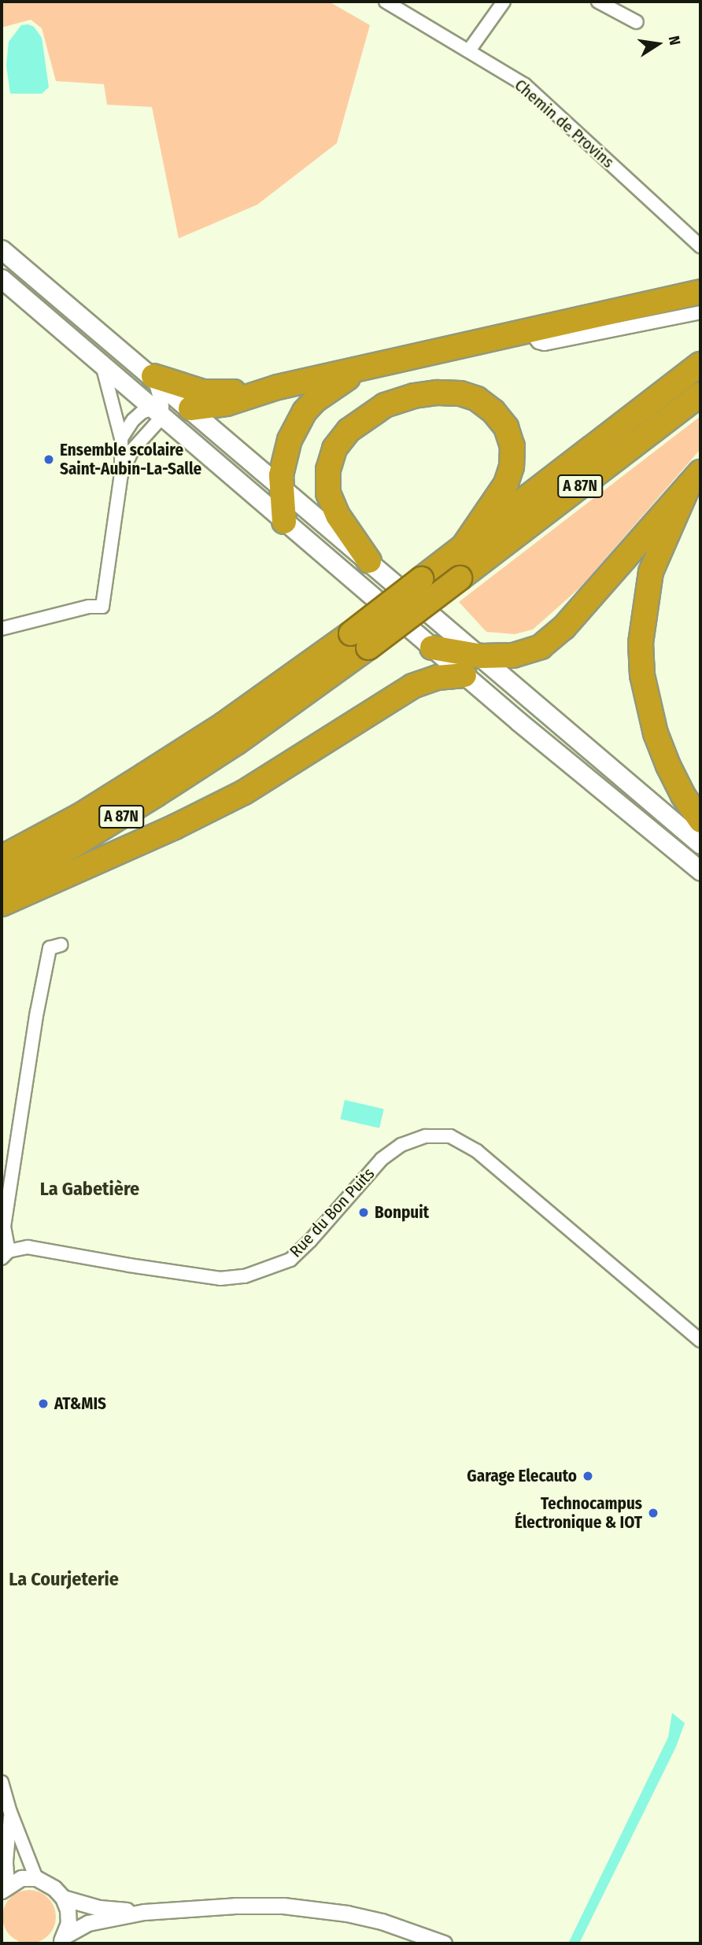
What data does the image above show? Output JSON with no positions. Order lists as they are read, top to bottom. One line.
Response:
{"streets":{"highway":["A 87N"],"street":["Chemin de Provins","Rue du Bon Puits"]},"districts":["La Gabetière","La Courjeterie"],"places":["Ensemble scolaire Saint-Aubin-La-Salle","Bonpuit","AT&MIS","Garage Elecauto","Technocampus Électronique & IOT"],"north":"right"}
